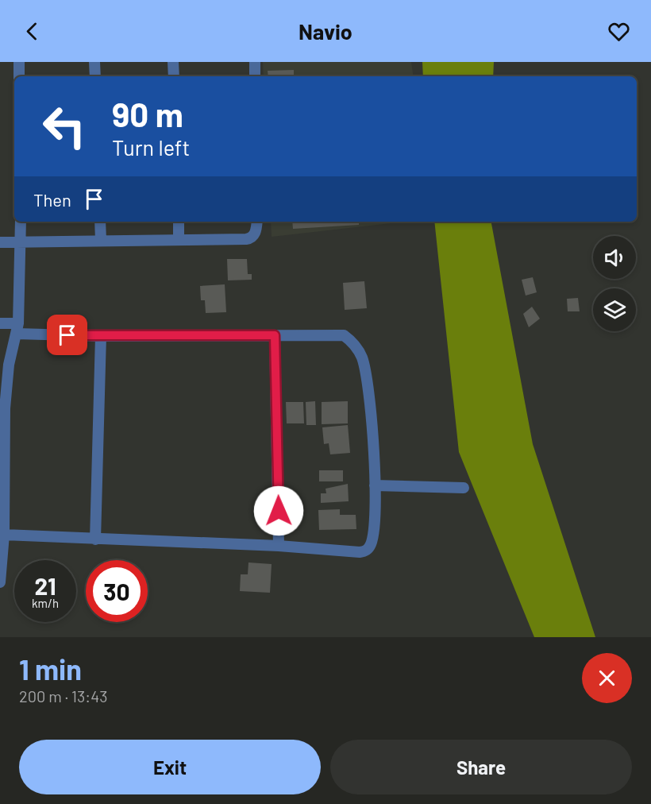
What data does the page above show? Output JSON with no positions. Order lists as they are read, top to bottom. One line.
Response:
{"page":{"header":"Navio","turn":["90 m","Turn left"],"then":"Then","speed":"21 km/h","limit":"30","heading":["1 min","200 m · 13:43"],"buttons":["Exit","Share"]}}
